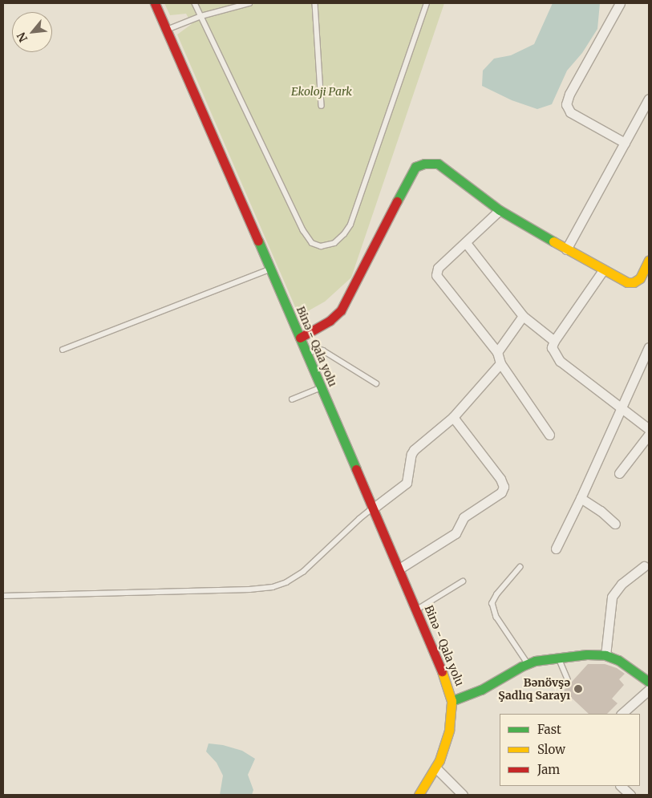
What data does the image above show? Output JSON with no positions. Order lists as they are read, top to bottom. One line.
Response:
{"streets":{"main road":["Binə - Qala yolu"]},"parks":["Ekoloji Park"],"places":["Bənövşə Şadlıq Sarayı"],"legend":["Fast","Slow","Jam"],"north":"bottom left"}
